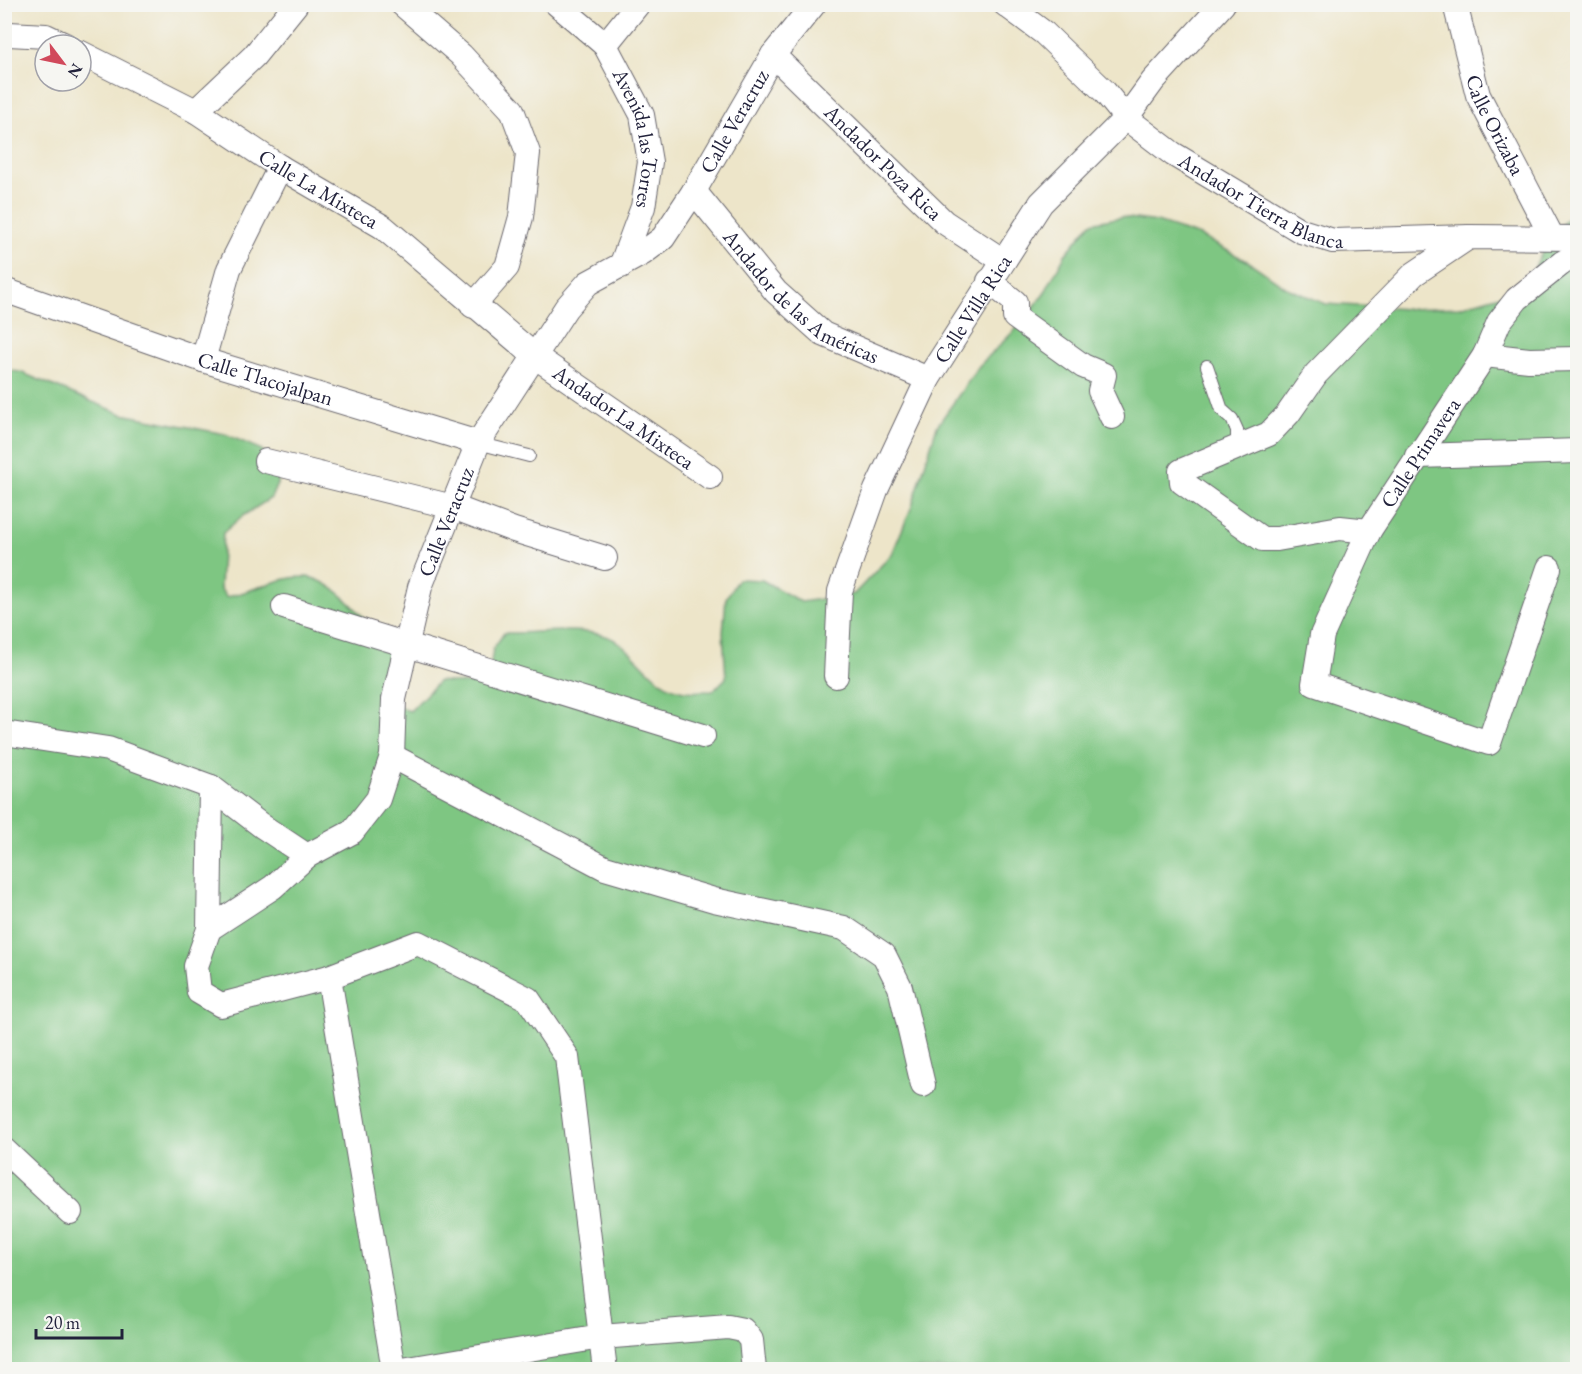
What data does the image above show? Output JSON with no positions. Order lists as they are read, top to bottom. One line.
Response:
{"streets":{"street":["Calle Veracruz","Calle Orizaba","Avenida las Torres","Andador Poza Rica","Calle La Mixteca","Andador Tierra Blanca","Andador de las Américas","Calle Villa Rica","Calle Tlacojalpan","Andador La Mixteca","Calle Primavera"]},"crossings":[["Calle Veracruz","Avenida las Torres"],["Calle Veracruz","Andador Poza Rica"],["Calle Veracruz","Calle La Mixteca"],["Calle Veracruz","Andador de las Américas"],["Calle Veracruz","Calle Tlacojalpan"],["Calle Veracruz","Andador La Mixteca"],["Calle Orizaba","Andador Tierra Blanca"],["Andador Poza Rica","Calle Villa Rica"],["Calle La Mixteca","Andador La Mixteca"],["Andador Tierra Blanca","Calle Villa Rica"],["Andador de las Américas","Calle Villa Rica"]],"scale_bar":"20 m","north":"bottom right"}
